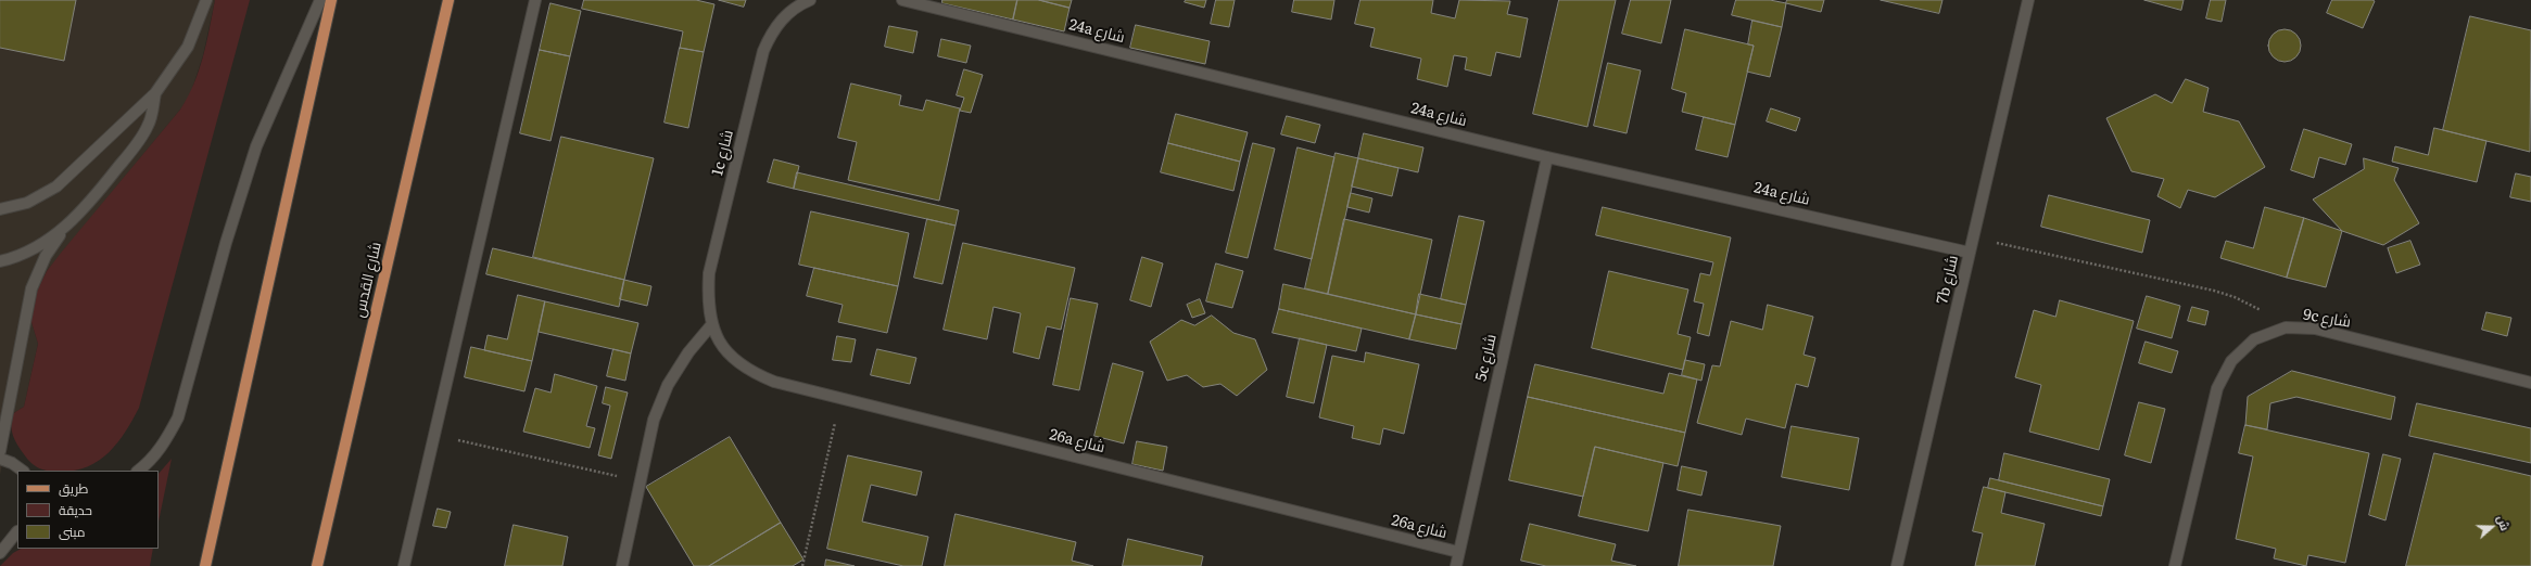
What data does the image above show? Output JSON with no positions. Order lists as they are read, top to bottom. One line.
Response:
{"streets":{"main road":["شارع القدس"],"street":["24a شارع","1c شارع","7b شارع","9c شارع","5c شارع","26a شارع"]},"crossings":[["24a شارع","7b شارع"],["24a شارع","5c شارع"],["1c شارع","26a شارع"],["5c شارع","26a شارع"]],"legend":["طريق","حديقة","مبنى"],"north":"right"}
